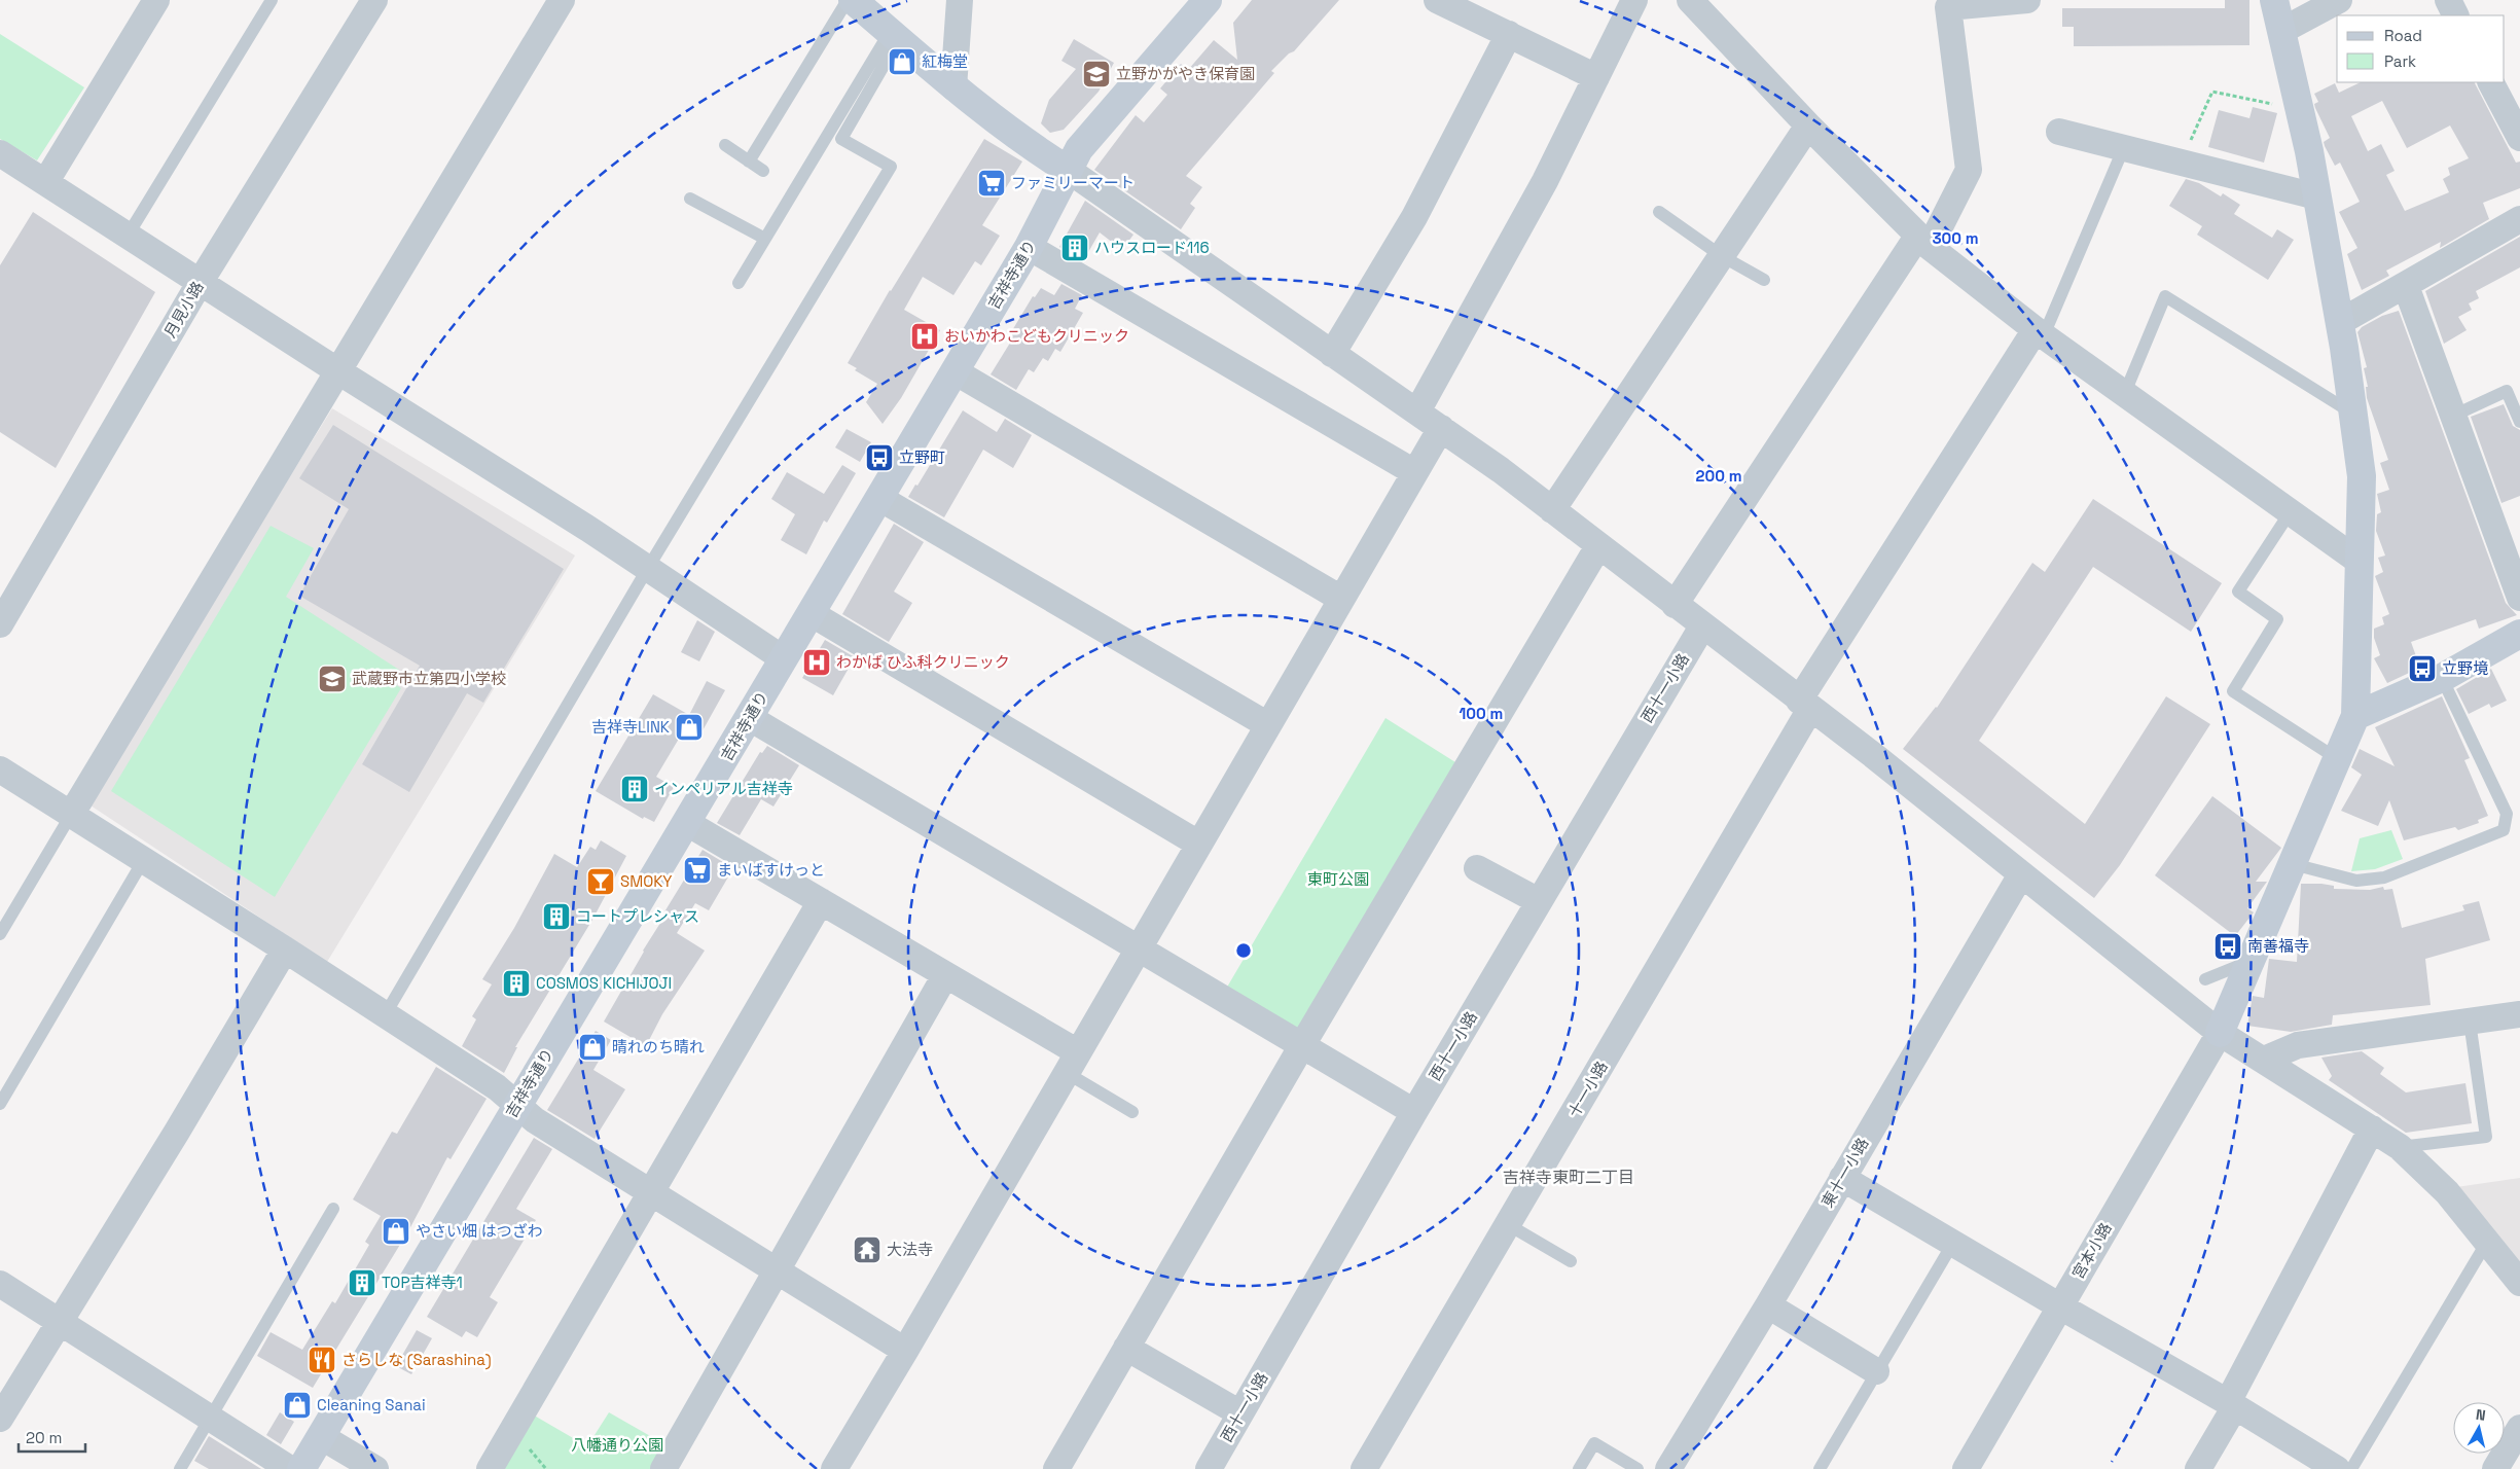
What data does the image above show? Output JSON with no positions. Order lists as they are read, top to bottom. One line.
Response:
{"streets":{"main road":["吉祥寺通り"],"street":["月見小路","西十一小路","十一小路","東十一小路","宮本小路"]},"districts":["吉祥寺東町二丁目"],"parks":["東町公園","八幡通り公園"],"places":{"shop":["紅梅堂","吉祥寺LINK","晴れのち晴れ","やさい畑 はつざわ","Cleaning Sanai"],"school or university":["立野かがやき保育園","武蔵野市立第四小学校"],"supermarket":["ファミリーマート","まいばすけっと"],"building":["ハウスロード116","インペリアル吉祥寺","コートプレシャス","COSMOS KICHIJOJI","TOP吉祥寺1"],"hospital":["おいかわこどもクリニック","わかば ひふ科クリニック"],"bus stop":["立野町","立野境","南善福寺"],"bar":["SMOKY"],"temple":["大法寺"],"restaurant":["さらしな (Sarashina)"]},"legend":["Road","Park"],"scale_bar":"20 m","north":"top","rings":["300 m","200 m","100 m"]}
